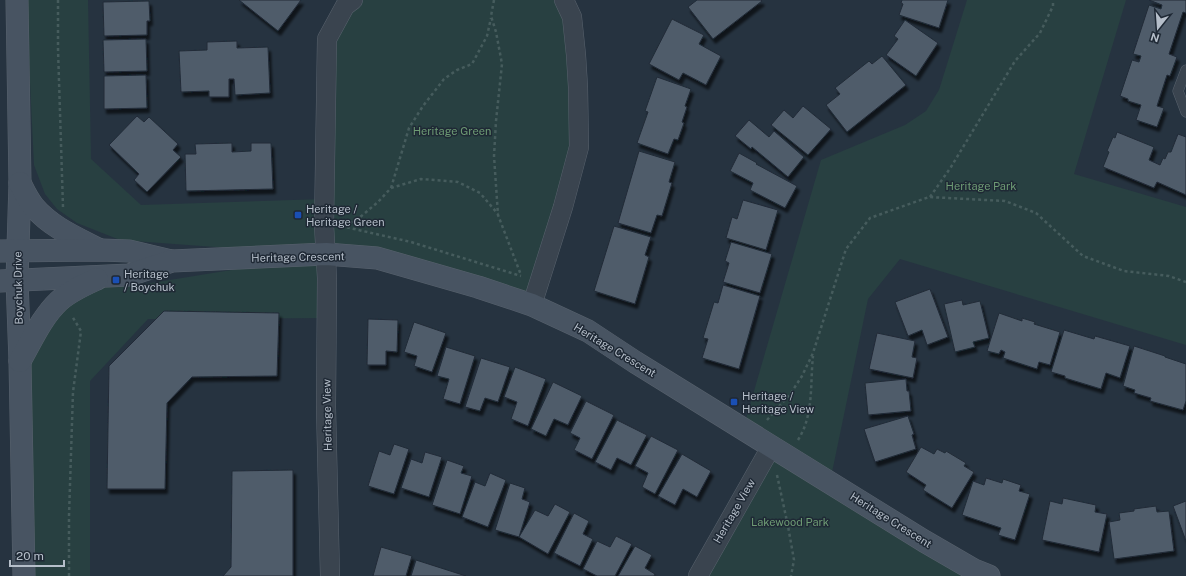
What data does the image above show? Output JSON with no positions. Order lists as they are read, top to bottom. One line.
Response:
{"streets":{"street":["Heritage Crescent","Boychuk Drive","Heritage View"]},"crossings":[["Heritage Crescent","Boychuk Drive"],["Heritage Crescent","Heritage View"]],"parks":["Heritage Green","Heritage Park","Lakewood Park"],"places":{"transit":["Heritage / Heritage Green","Heritage / Boychuk","Heritage / Heritage View"]},"scale_bar":"20 m","north":"bottom"}
